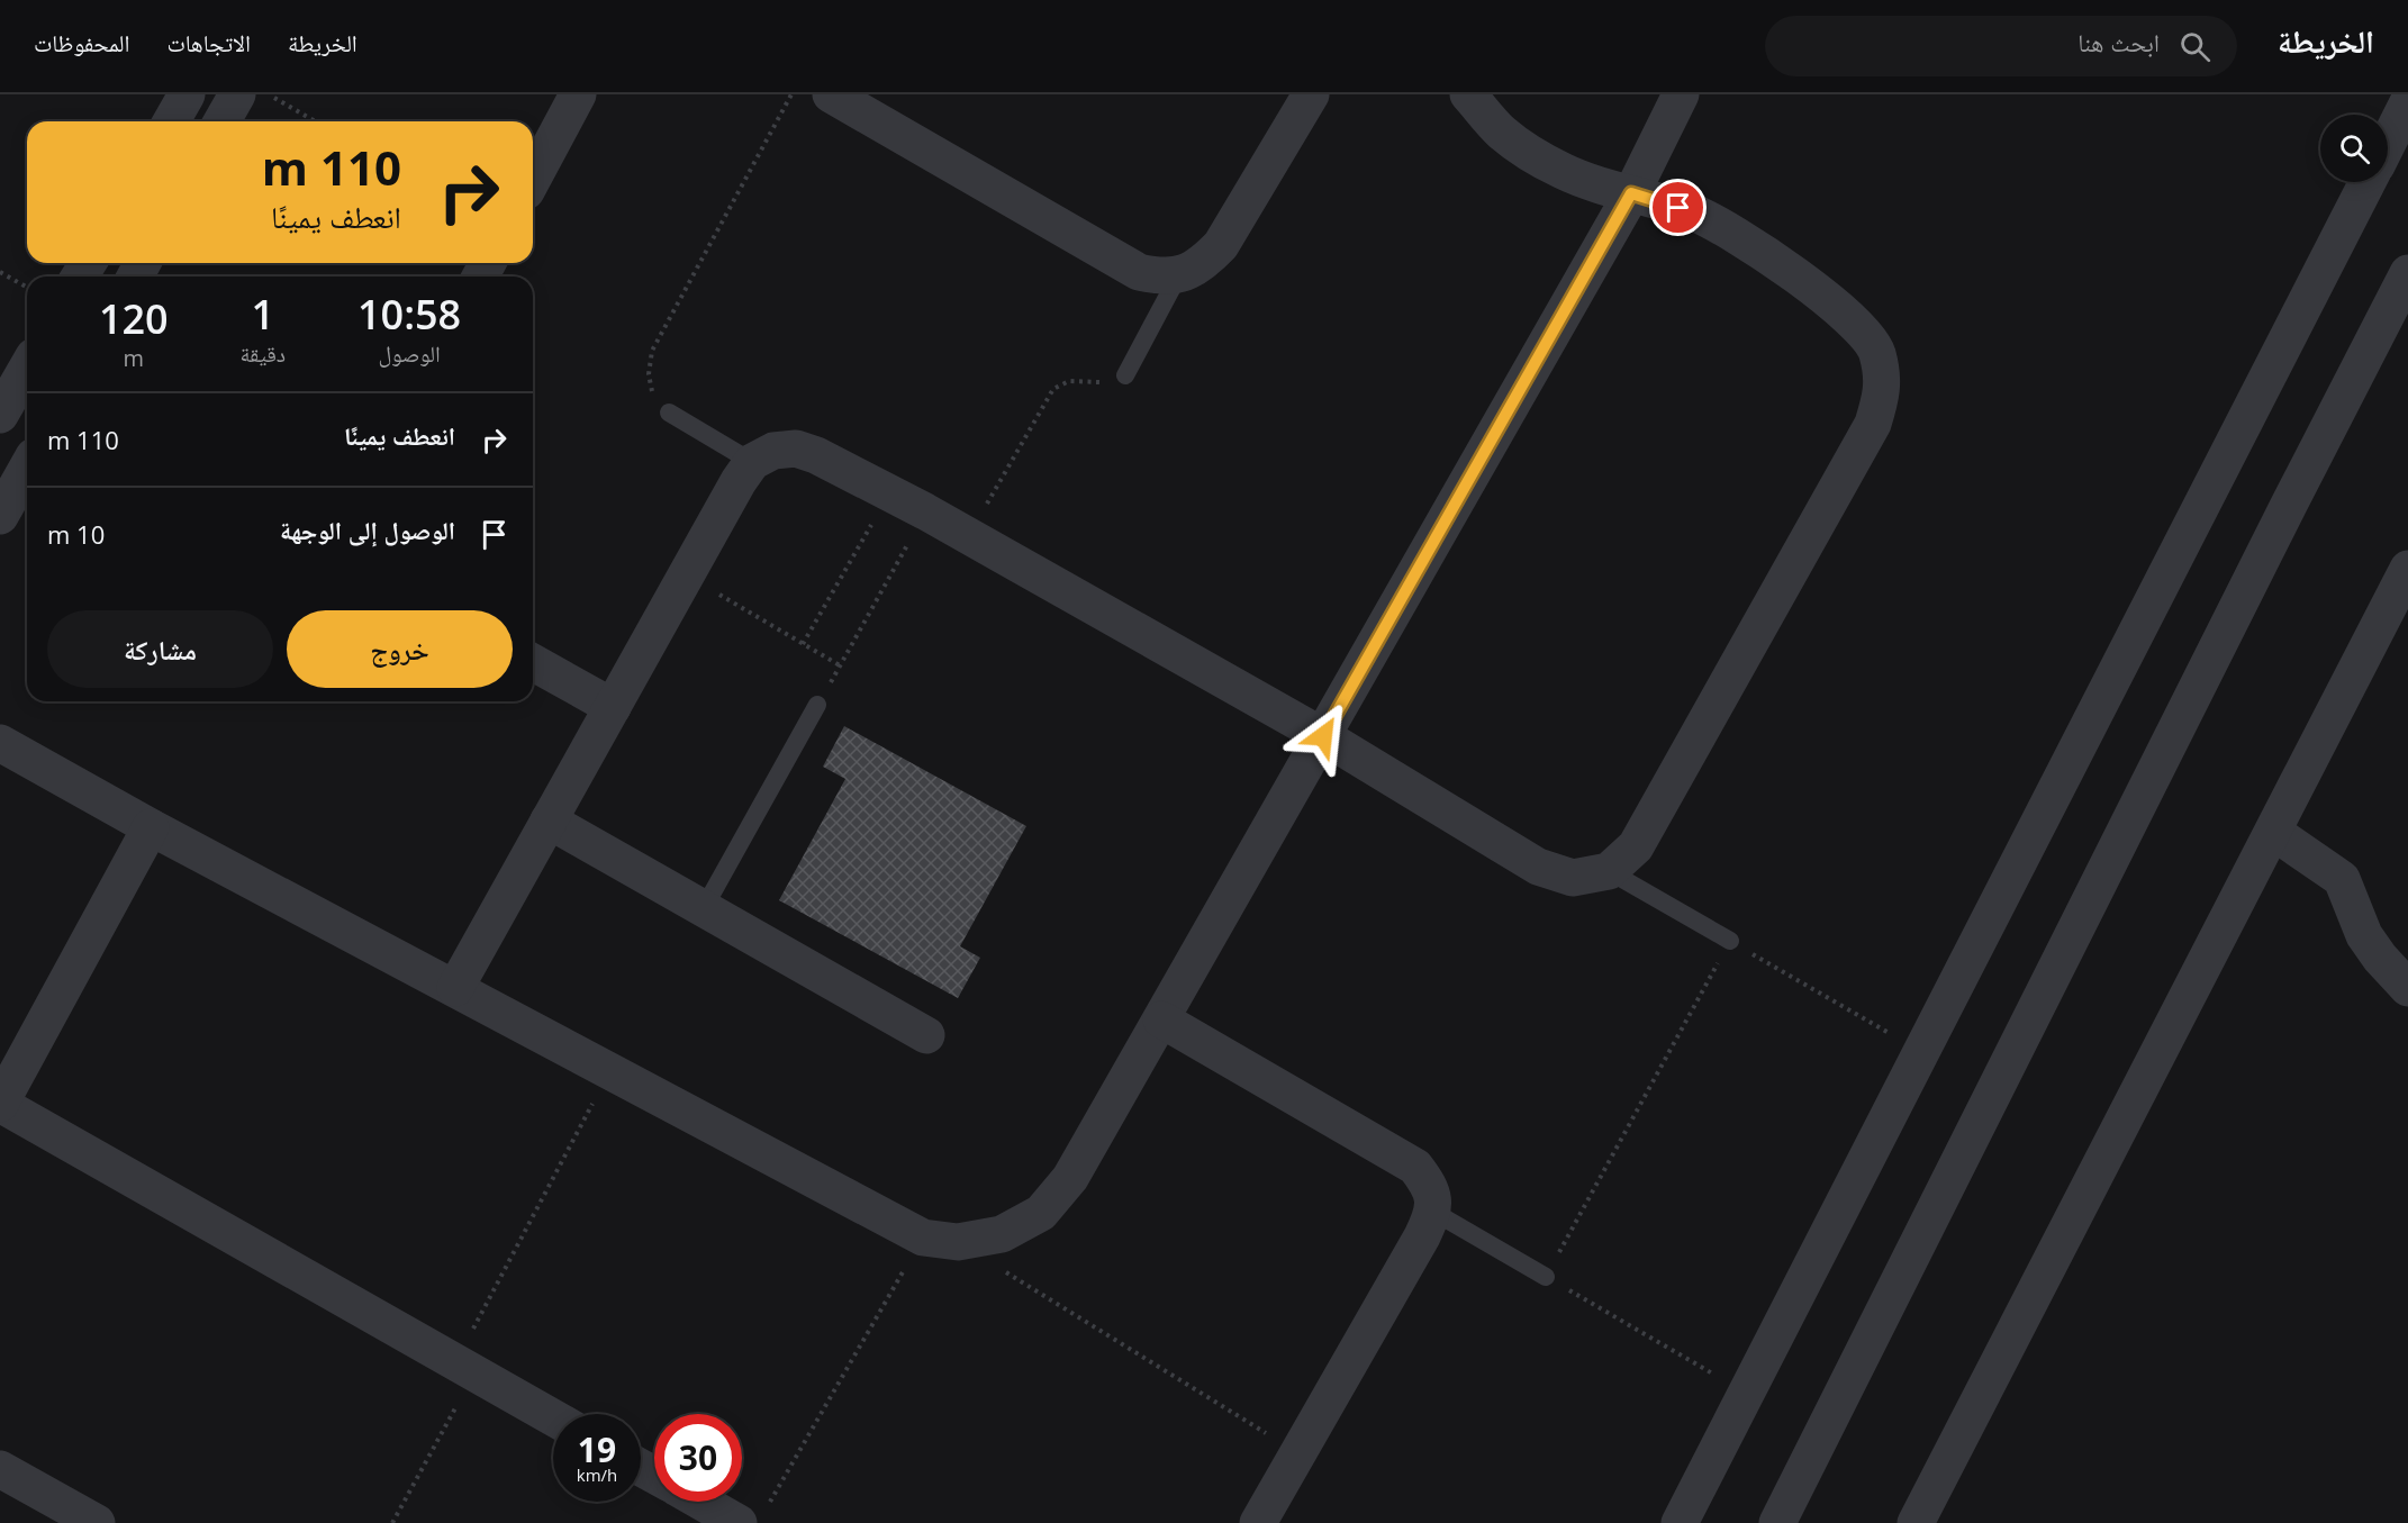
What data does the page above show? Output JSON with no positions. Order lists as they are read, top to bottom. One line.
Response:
{"page":{"header":"الخريطة","search":"ابحث هنا","nav":["الخريطة","الاتجاهات","المحفوظات"],"turn":["110 m","انعطف يمينًا"],"eta":["10:58","الوصول","1","دقيقة","120","m"],"list":[{"name":"انعطف يمينًا","value":"110 m"},{"name":"الوصول إلى الوجهة","value":"10 m"}],"buttons":["خروج","مشاركة"],"speed":"19 km/h","limit":"30"}}
